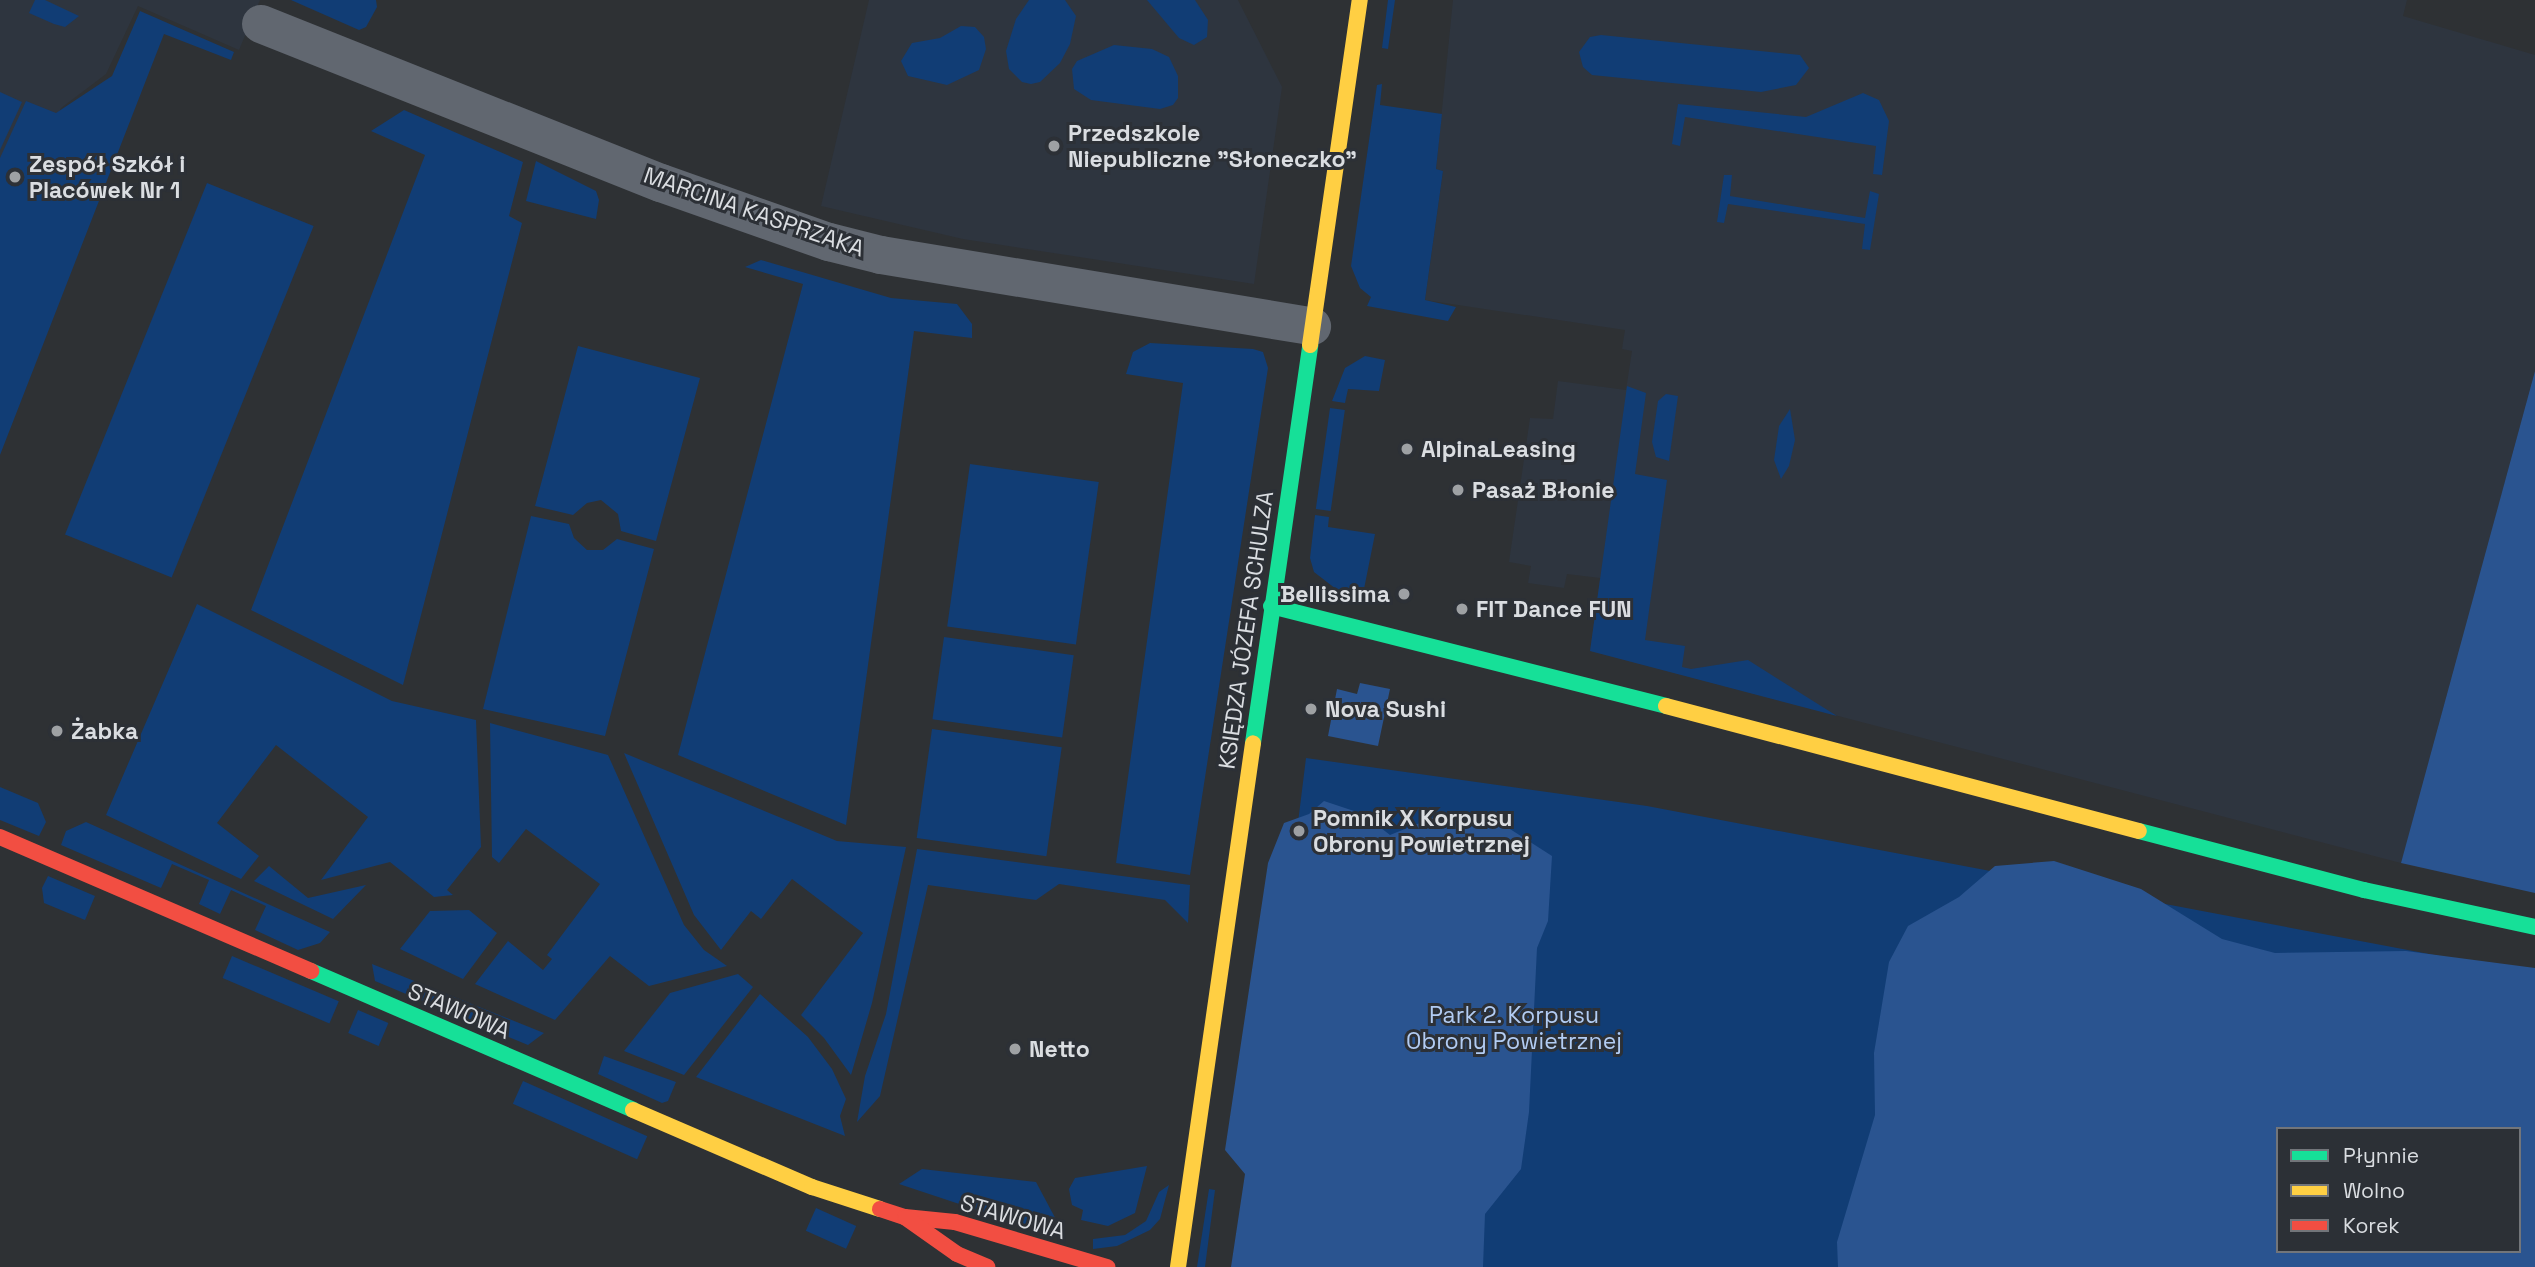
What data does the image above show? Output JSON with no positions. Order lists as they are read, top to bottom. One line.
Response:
{"streets":{"street":["MARCINA KASPRZAKA","KSIĘDZA JÓZEFA SCHULZA","STAWOWA"]},"crossings":[["MARCINA KASPRZAKA","KSIĘDZA JÓZEFA SCHULZA"]],"parks":["Park 2. Korpusu Obrony Powietrznej"],"places":["Przedszkole Niepubliczne \"Słoneczko\"","Zespół Szkół i Placówek Nr 1","AlpinaLeasing","Pasaż Błonie","Bellissima","FIT Dance FUN","Nova Sushi","Żabka","Pomnik X Korpusu Obrony Powietrznej","Netto"],"legend":["Płynnie","Wolno","Korek"]}
